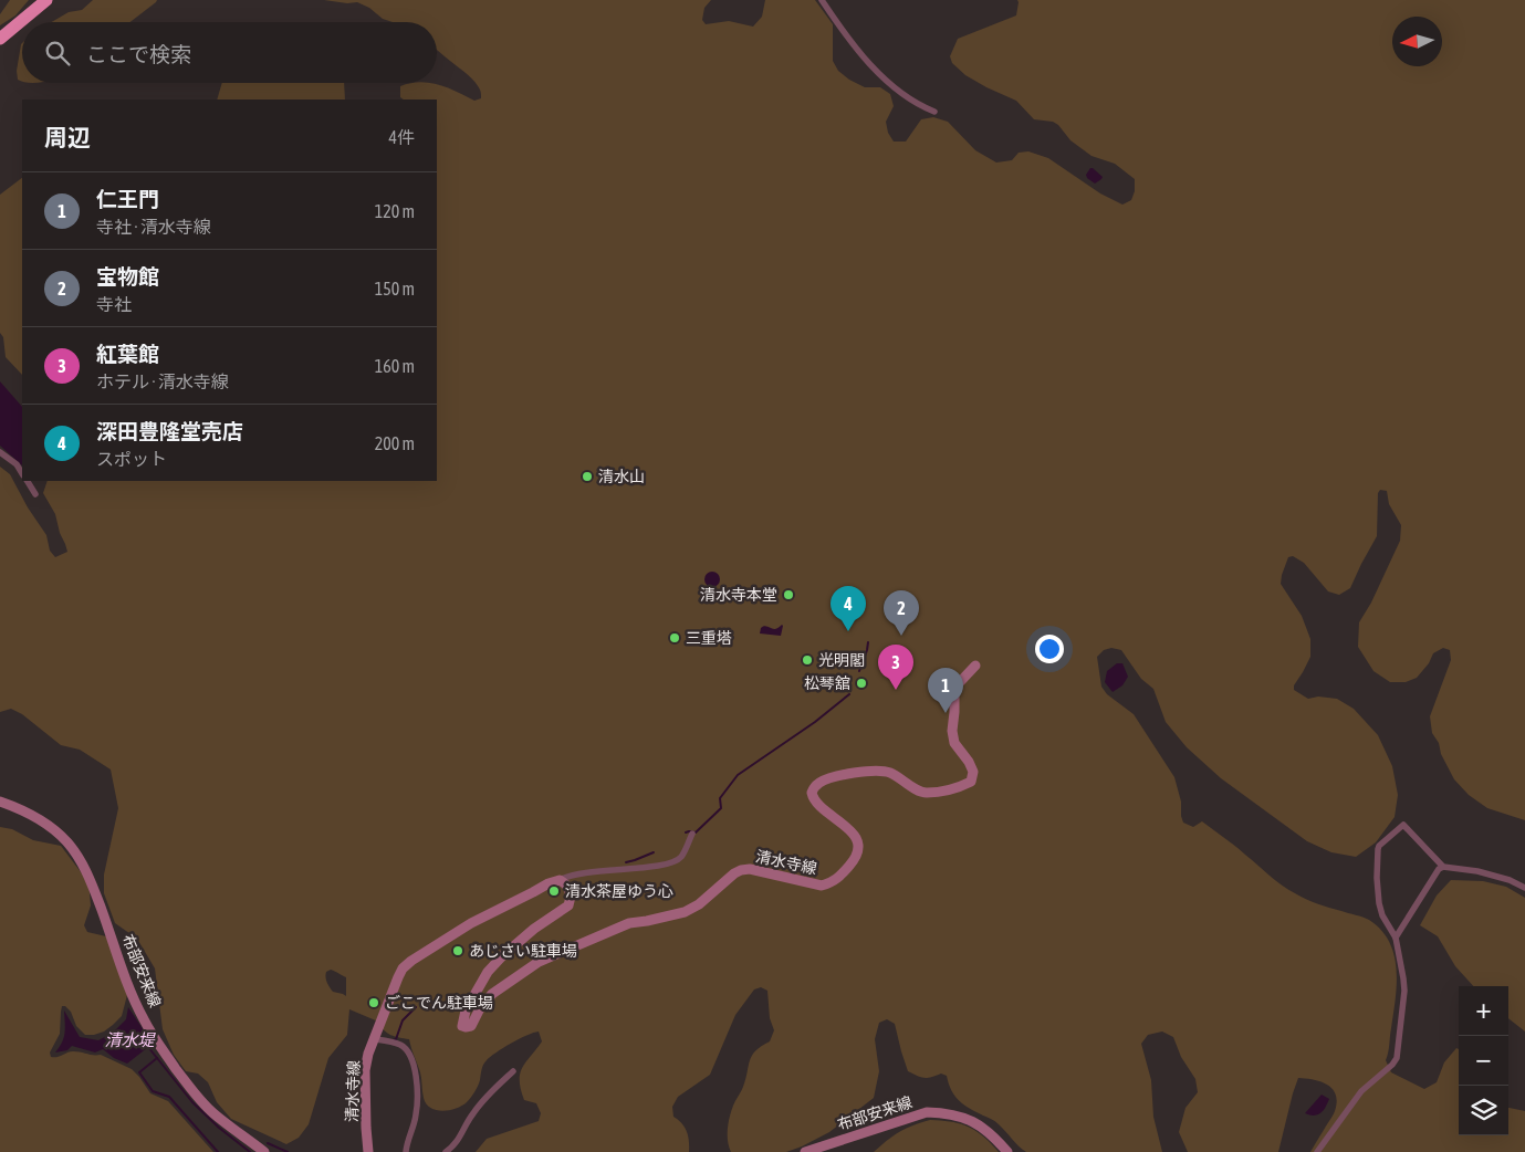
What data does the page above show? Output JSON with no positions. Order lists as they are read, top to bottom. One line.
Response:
{"streets":{"main road":["清水寺線","布部安来線"]},"water":["清水堤"],"places":["清水山","清水寺本堂","三重塔","光明閣","松琴舘","清水茶屋ゆう心","あじさい駐車場","ごこでん駐車場"],"north":"left","page":{"search":"ここで検索","heading":["周辺","4件"],"list":[{"mark":"1","name":"仁王門","note":"寺社 · 清水寺線","value":"120 m"},{"mark":"2","name":"宝物館","note":"寺社","value":"150 m"},{"mark":"3","name":"紅葉館","note":"ホテル · 清水寺線","value":"160 m"},{"mark":"4","name":"深田豊隆堂売店","note":"スポット","value":"200 m"}],"pins":["4","2","3","1"],"map_buttons":["+","−"]}}
